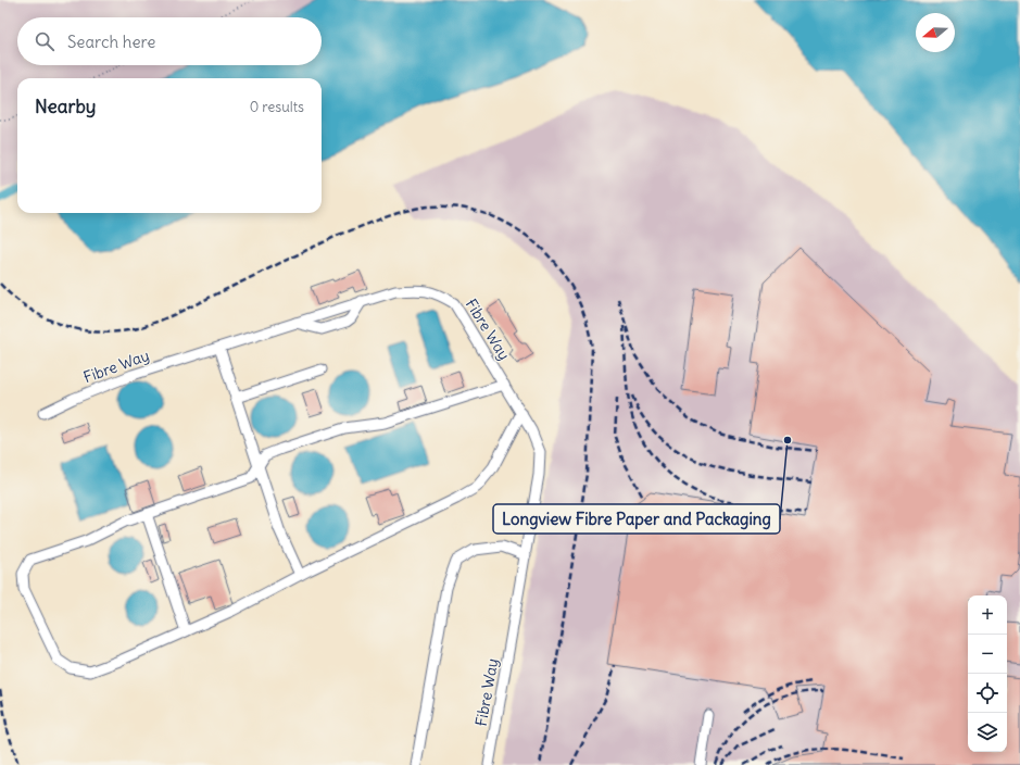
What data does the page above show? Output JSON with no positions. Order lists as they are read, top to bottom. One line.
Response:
{"streets":{"lane":["Fibre Way"]},"places":["Longview Fibre Paper and Packaging"],"north":"left","page":{"search":"Search here","heading":["Nearby","0 results"],"map_buttons":["+","−"]}}
